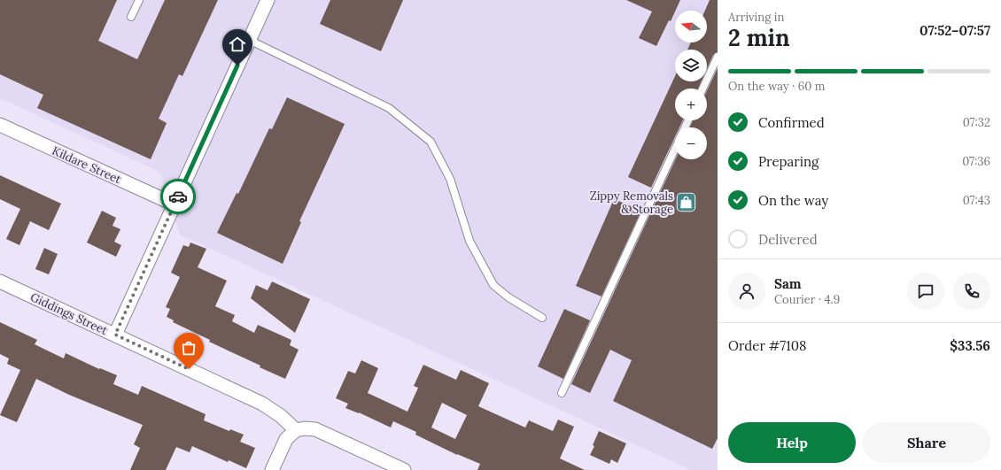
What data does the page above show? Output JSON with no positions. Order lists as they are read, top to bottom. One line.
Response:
{"streets":{"street":["Kildare Street","Giddings Street"]},"places":{"shop":["Zippy Removals & Storage"]},"north":"left","page":{"heading":["2 min","Arriving in","07:52–07:57"],"panel":["Sam","Courier · 4.9","Order #7108","$33.56"],"map_buttons":["+","−"],"bar":"On the way · 60 m","list":[["Confirmed","07:32"],["Preparing","07:36"],["On the way","07:43"],"Delivered"],"buttons":["Help","Share"]}}
